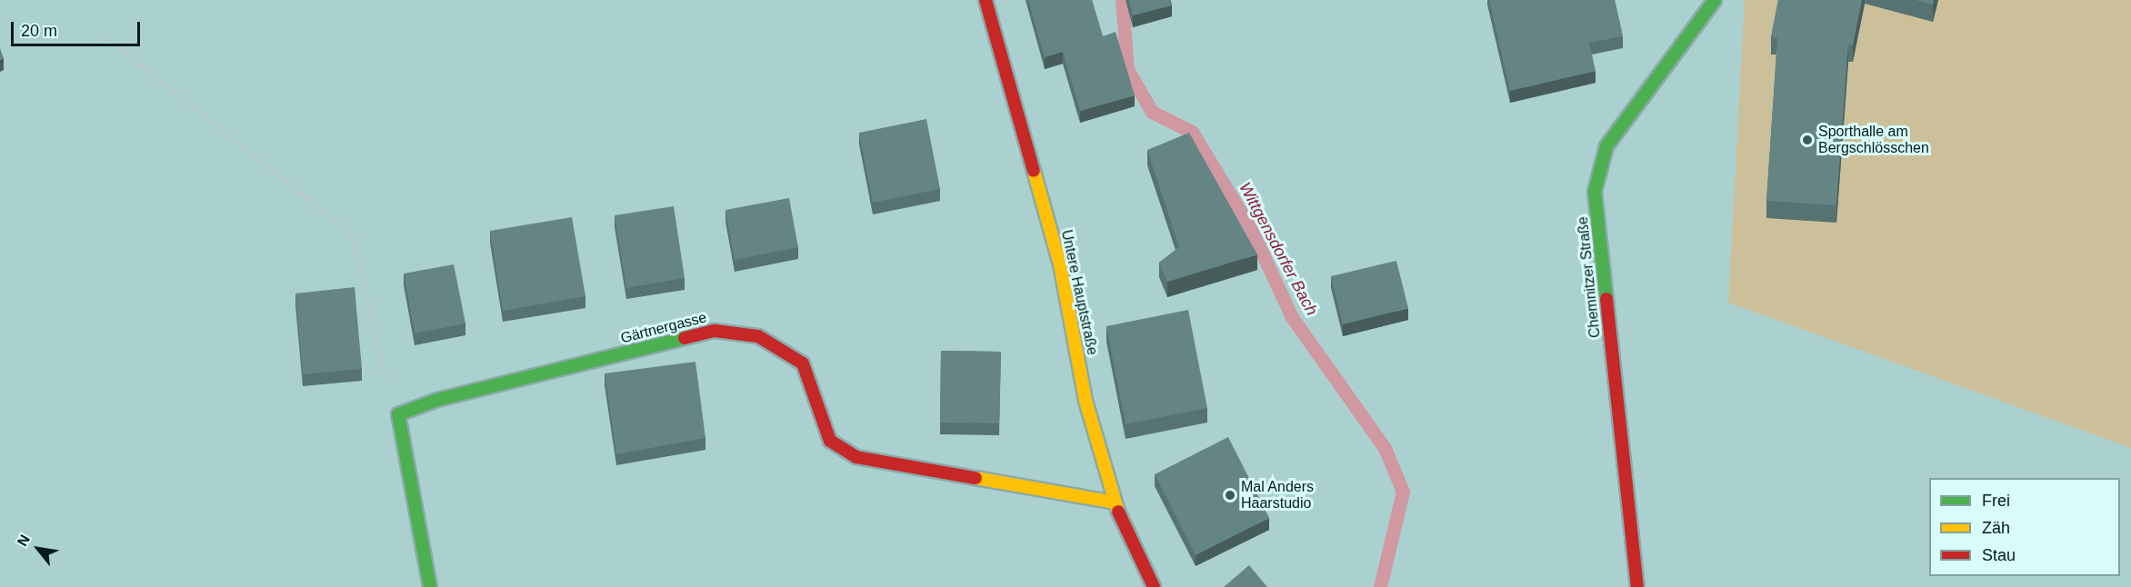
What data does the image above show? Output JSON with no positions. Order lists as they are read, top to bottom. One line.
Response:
{"streets":{"street":["Chemnitzer Straße","Untere Hauptstraße","Gärtnergasse"]},"crossings":[["Untere Hauptstraße","Gärtnergasse"]],"water":["Wittgensdorfer Bach"],"places":["Sporthalle am Bergschlösschen","Mal Anders Haarstudio"],"legend":["Frei","Zäh","Stau"],"scale_bar":"20 m","north":"top left"}
